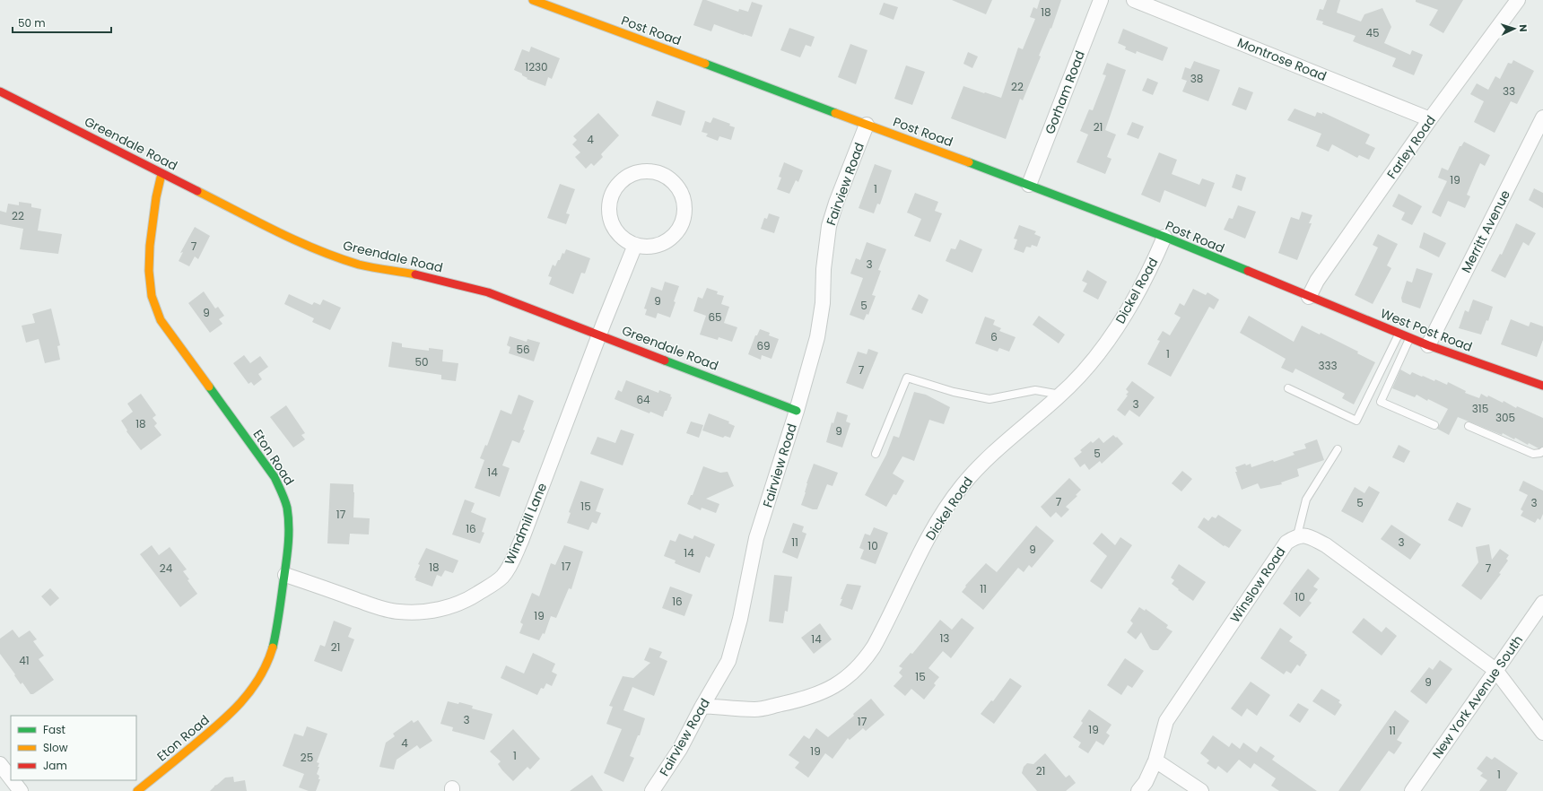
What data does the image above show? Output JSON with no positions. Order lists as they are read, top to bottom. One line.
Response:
{"streets":{"street":["Post Road","Montrose Road","Gorham Road","Greendale Road","Farley Road","Fairview Road","Merritt Avenue","Dickel Road","West Post Road","Eton Road","Windmill Lane","Winslow Road","New York Avenue South"]},"crossings":[["Post Road","Gorham Road"],["Post Road","Farley Road"],["Post Road","Fairview Road"],["Post Road","Dickel Road"],["Post Road","West Post Road"],["Montrose Road","Farley Road"],["Greendale Road","Fairview Road"],["Greendale Road","Eton Road"],["Greendale Road","Windmill Lane"],["Farley Road","West Post Road"],["Fairview Road","Dickel Road"],["Merritt Avenue","West Post Road"],["Eton Road","Windmill Lane"]],"house_numbers":["18","45","1230","38","22","33","21","4","19","1","22","7","3","9","5","9","65","6","69","56","1","50","333","7","64","3","315","305","18","9","5","14","7","5","3","15","17","16","11","3","10","9","14","17","18","24","7","11","10","16","19","13","14","21","41","15","9","3","17","19","11","4","19","1","25","21","1"],"legend":["Fast","Slow","Jam"],"scale_bar":"50 m","north":"right"}
